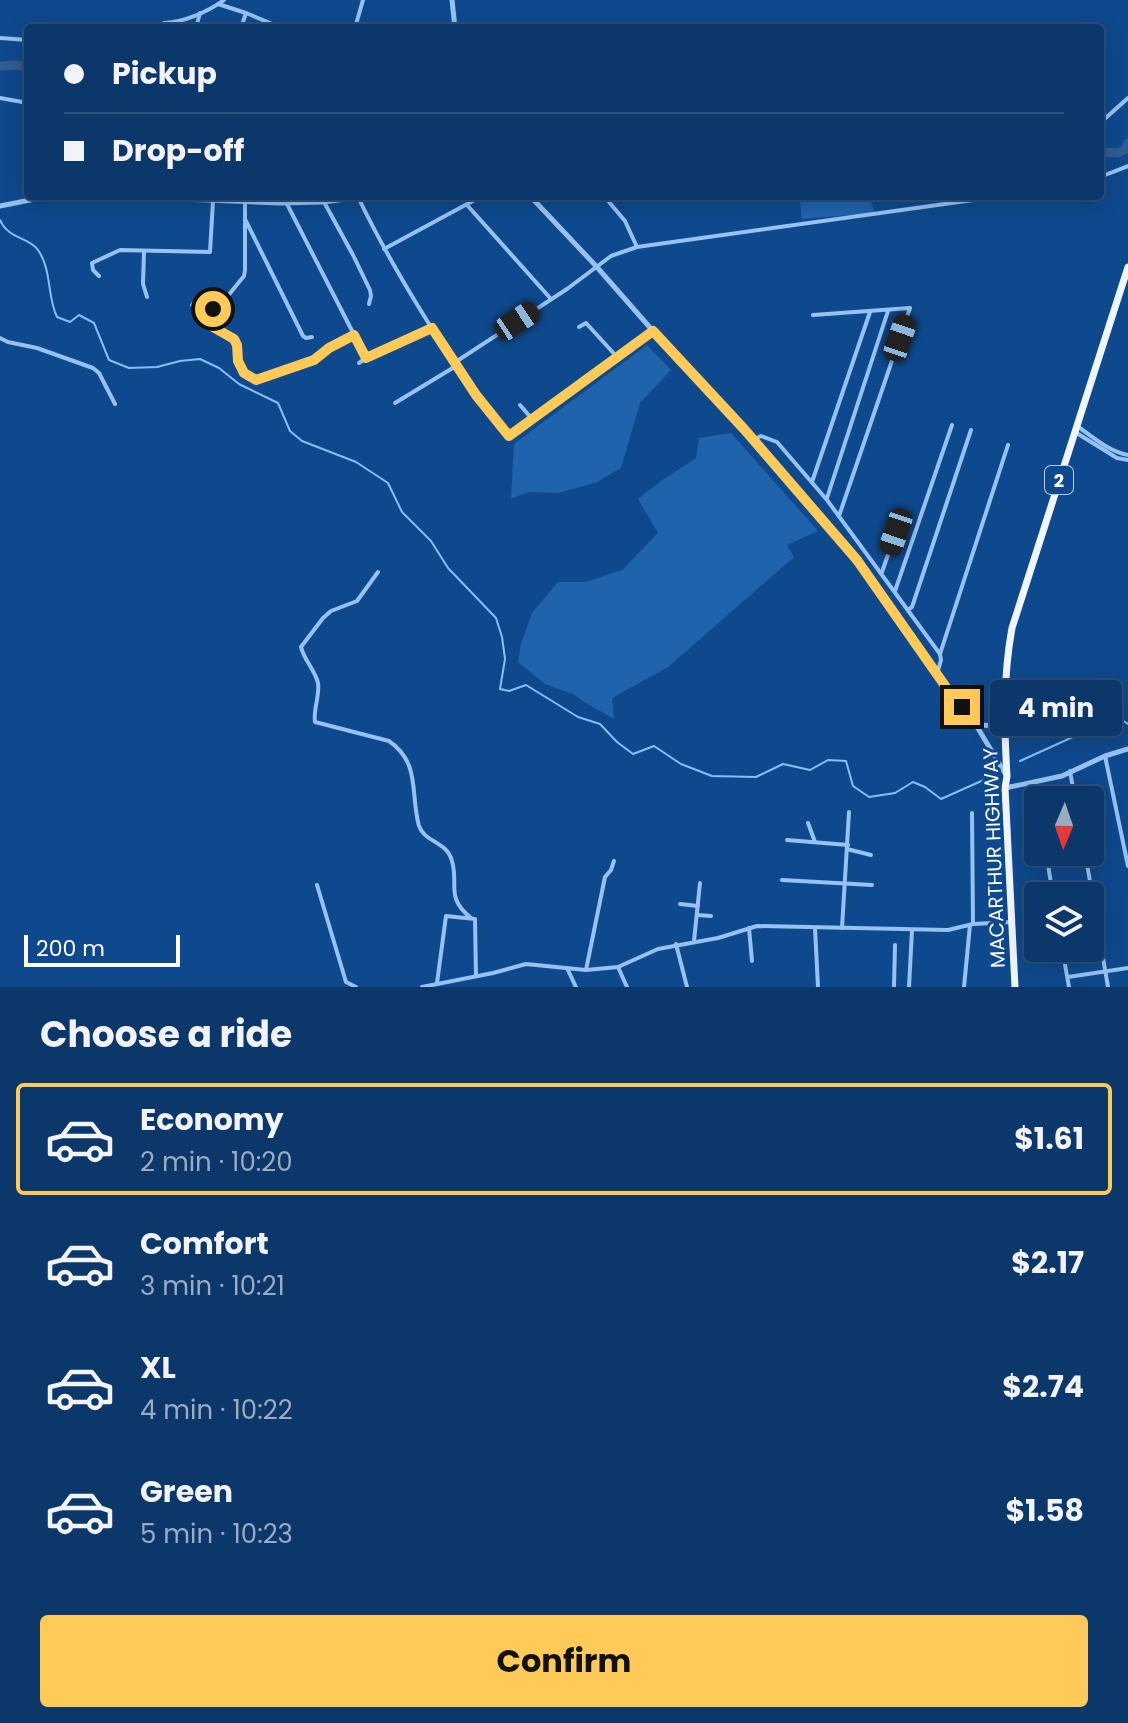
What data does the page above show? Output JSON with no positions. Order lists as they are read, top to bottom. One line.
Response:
{"streets":{"highway":["2","MACARTHUR HIGHWAY"]},"scale_bar":"200 m","north":"bottom","page":{"banner":["Pickup","Drop-off"],"bubble":"4 min","scale":"200 m","heading":"Choose a ride","list":[{"name":"Economy","note":"2 min · 10:20","value":"$1.61"},{"name":"Comfort","note":"3 min · 10:21","value":"$2.17"},{"name":"XL","note":"4 min · 10:22","value":"$2.74"},{"name":"Green","note":"5 min · 10:23","value":"$1.58"}],"buttons":"Confirm"}}
